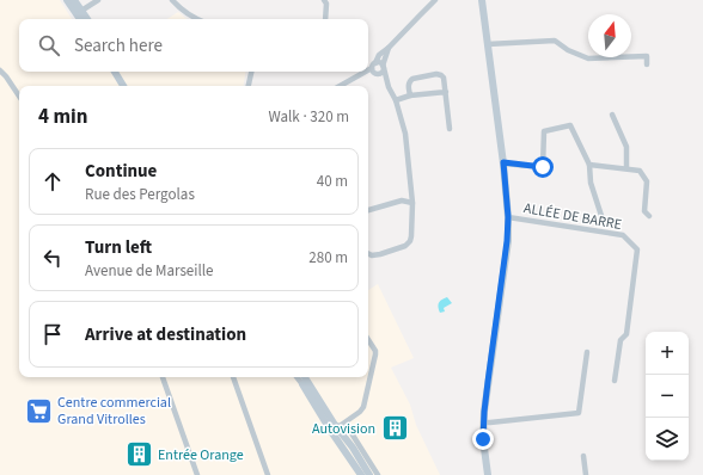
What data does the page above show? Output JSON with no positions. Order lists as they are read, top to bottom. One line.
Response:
{"streets":{"street":["ALLÉE DE BARRE"]},"places":{"supermarket":["Centre commercial Grand Vitrolles"],"building":["Autovision","Entrée Orange"]},"north":"top","page":{"search":"Search here","heading":["4 min","Walk · 320 m"],"list":[["Continue","Rue des Pergolas","40 m"],["Turn left","Avenue de Marseille","280 m"],"Arrive at destination"],"map_buttons":["+","−"]}}
